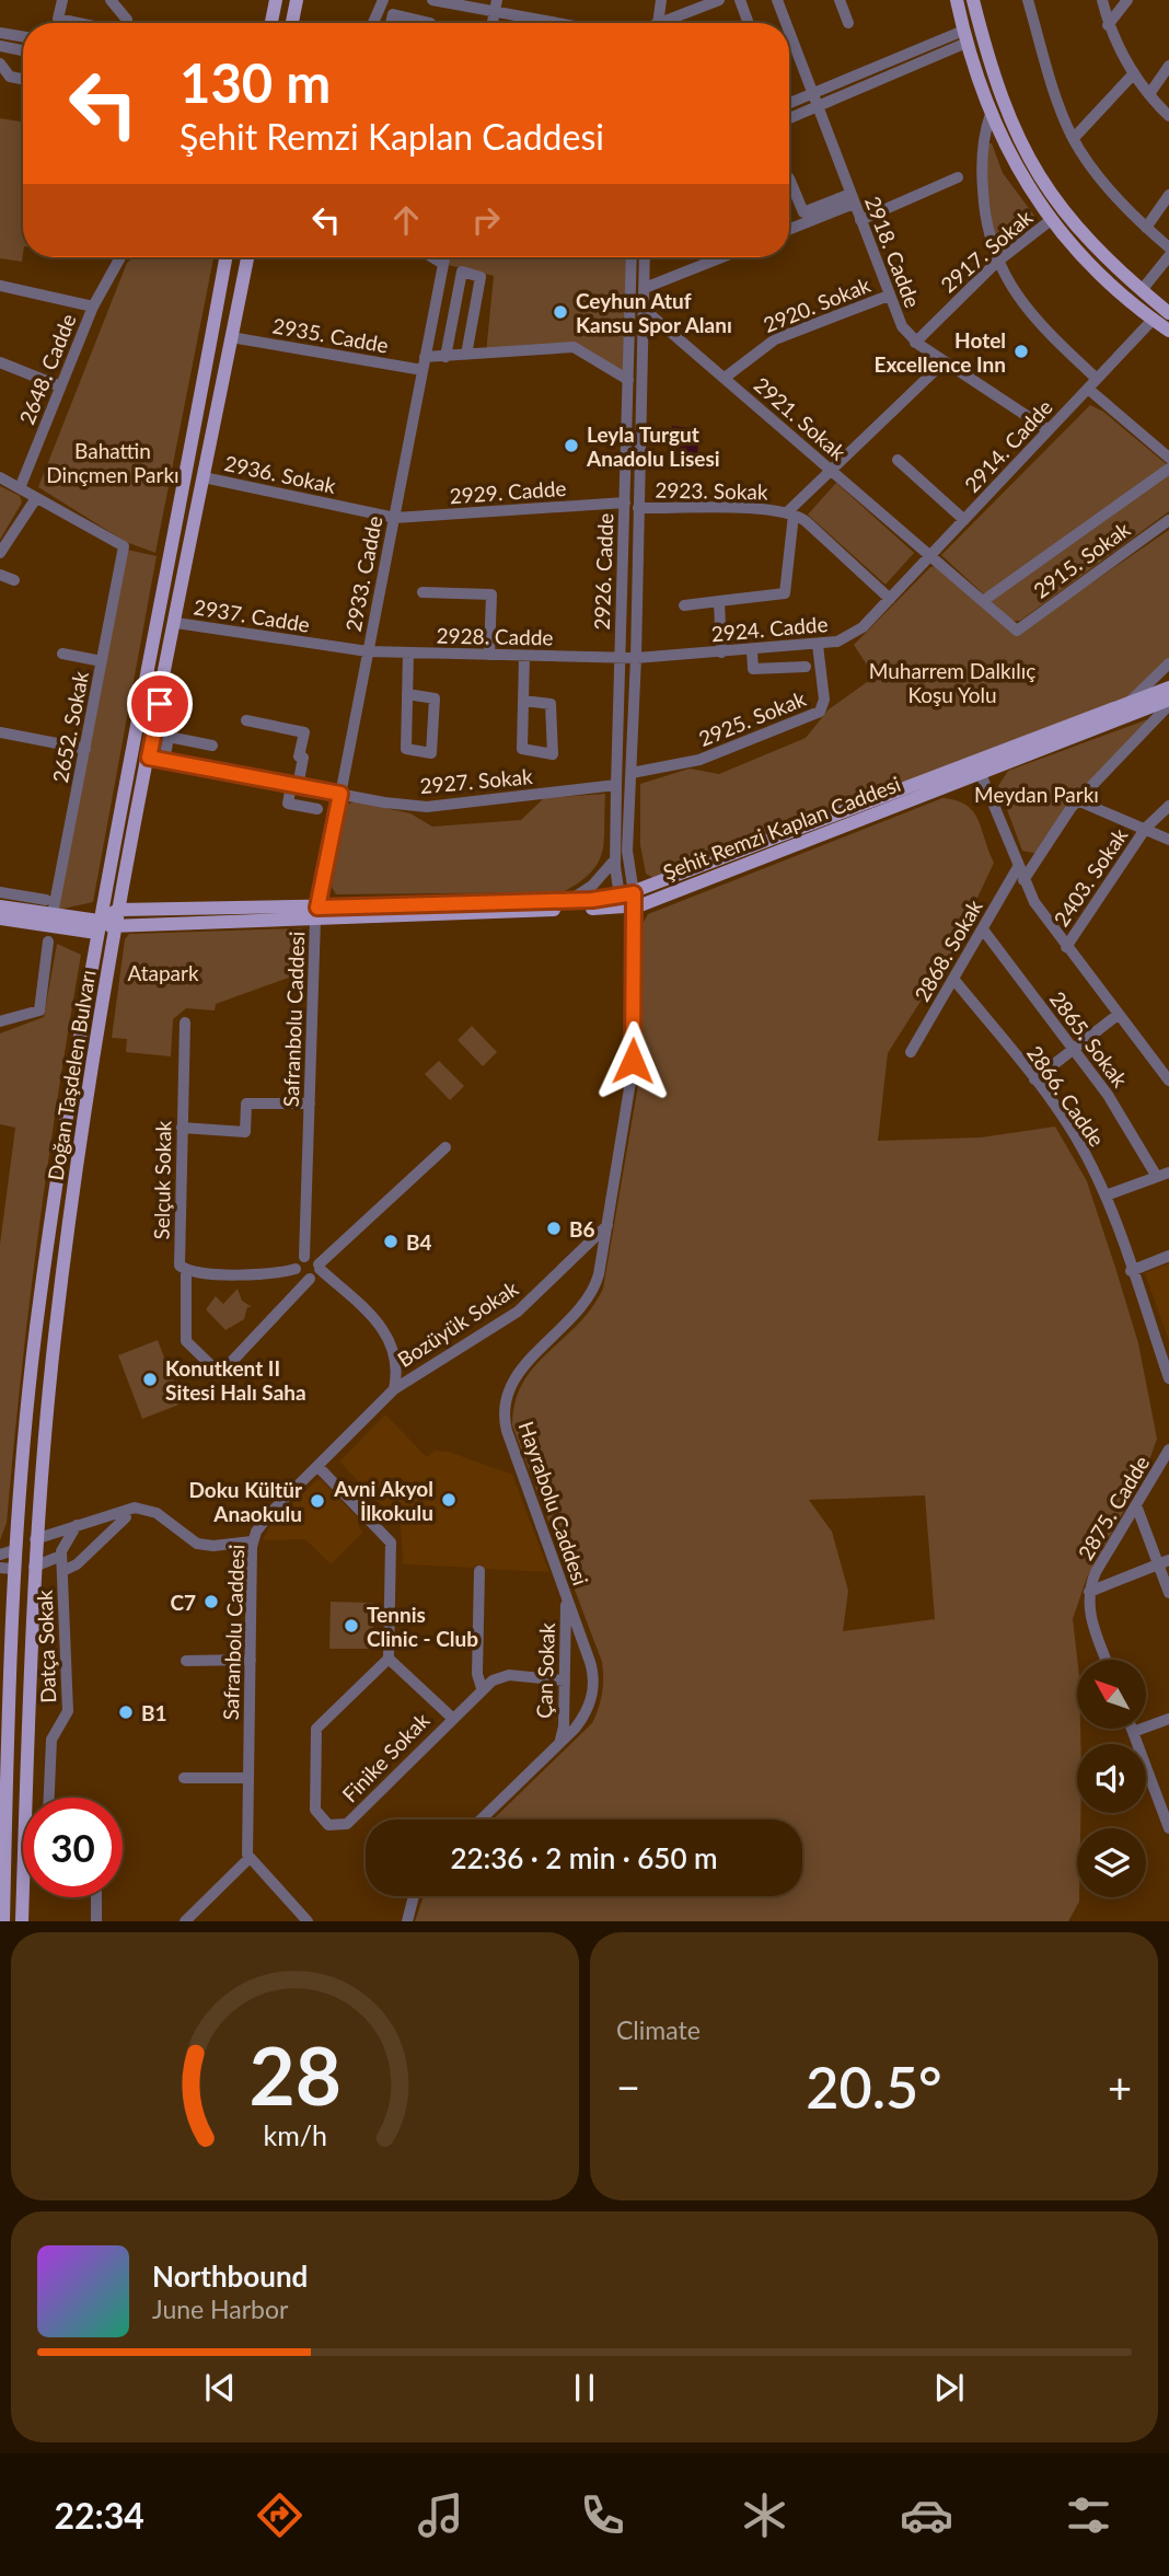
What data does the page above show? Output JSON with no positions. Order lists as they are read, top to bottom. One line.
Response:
{"streets":{"main road":["Şehit Remzi Kaplan Caddesi","Doğan Taşdelen Bulvarı"],"street":["2917. Sokak","2918. Cadde","2920. Sokak","2935. Cadde","2648. Cadde","2921. Sokak","2914. Cadde","2936. Sokak","2923. Sokak","2929. Cadde","2915. Sokak","2926. Cadde","2933. Cadde","2937. Cadde","2924. Cadde","2928. Cadde","2925. Sokak","2652. Sokak","2927. Sokak","2403. Sokak","2868. Sokak","Safranbolu Caddesi","2865. Sokak","2866. Cadde","Selçuk Sokak","Bozüyük Sokak","Hayrabolu Caddesi","2875. Cadde","Datça Sokak","Çan Sokak","Finike Sokak"]},"crossings":[["2917. Sokak","2918. Cadde"],["2918. Cadde","2920. Sokak"],["2918. Cadde","2914. Cadde"],["2920. Sokak","2921. Sokak"],["2935. Cadde","2926. Cadde"],["2935. Cadde","2933. Cadde"],["2935. Cadde","Doğan Taşdelen Bulvarı"],["2921. Sokak","2914. Cadde"],["2921. Sokak","2915. Sokak"],["2921. Sokak","2926. Cadde"],["2914. Cadde","2923. Sokak"],["2914. Cadde","2924. Cadde"],["2936. Sokak","2929. Cadde"],["2936. Sokak","2933. Cadde"],["2936. Sokak","Doğan Taşdelen Bulvarı"],["2923. Sokak","2926. Cadde"],["2923. Sokak","2924. Cadde"],["2929. Cadde","2926. Cadde"],["2929. Cadde","2933. Cadde"],["2926. Cadde","2924. Cadde"],["2926. Cadde","2928. Cadde"],["2926. Cadde","2925. Sokak"],["2926. Cadde","2927. Sokak"],["2926. Cadde","Şehit Remzi Kaplan Caddesi"],["2926. Cadde","Hayrabolu Caddesi"],["2933. Cadde","2937. Cadde"],["2933. Cadde","2928. Cadde"],["2933. Cadde","2927. Sokak"],["2933. Cadde","Şehit Remzi Kaplan Caddesi"],["2933. Cadde","Safranbolu Caddesi"],["2937. Cadde","2928. Cadde"],["2937. Cadde","Doğan Taşdelen Bulvarı"],["2924. Cadde","2928. Cadde"],["2924. Cadde","2925. Sokak"],["2927. Sokak","Doğan Taşdelen Bulvarı"],["Şehit Remzi Kaplan Caddesi","Safranbolu Caddesi"],["Şehit Remzi Kaplan Caddesi","Doğan Taşdelen Bulvarı"],["Şehit Remzi Kaplan Caddesi","Hayrabolu Caddesi"],["2868. Sokak","2865. Sokak"],["2868. Sokak","2866. Cadde"],["Safranbolu Caddesi","Bozüyük Sokak"],["Bozüyük Sokak","Hayrabolu Caddesi"],["Hayrabolu Caddesi","Çan Sokak"],["Çan Sokak","Finike Sokak"]],"parks":["Bahattin Dinçmen Parkı","Muharrem Dalkılıç Koşu Yolu","Meydan Parkı","Atapark"],"places":["Ceyhun Atuf Kansu Spor Alanı","Hotel Excellence Inn","Leyla Turgut Anadolu Lisesi","B6","B4","Konutkent II Sitesi Halı Saha","Avni Akyol İlkokulu","Doku Kültür Anaokulu","C7","Tennis Clinic - Club","B1"],"north":"top left","page":{"turn":["130 m","Şehit Remzi Kaplan Caddesi"],"limit":"30","trip":"22:36 · 2 min · 650 m","tile":"Climate","heat":["−","20.5°","+"],"song":["Northbound","June Harbor"],"tabs":"22:34","gauge":["28","km/h"]}}
